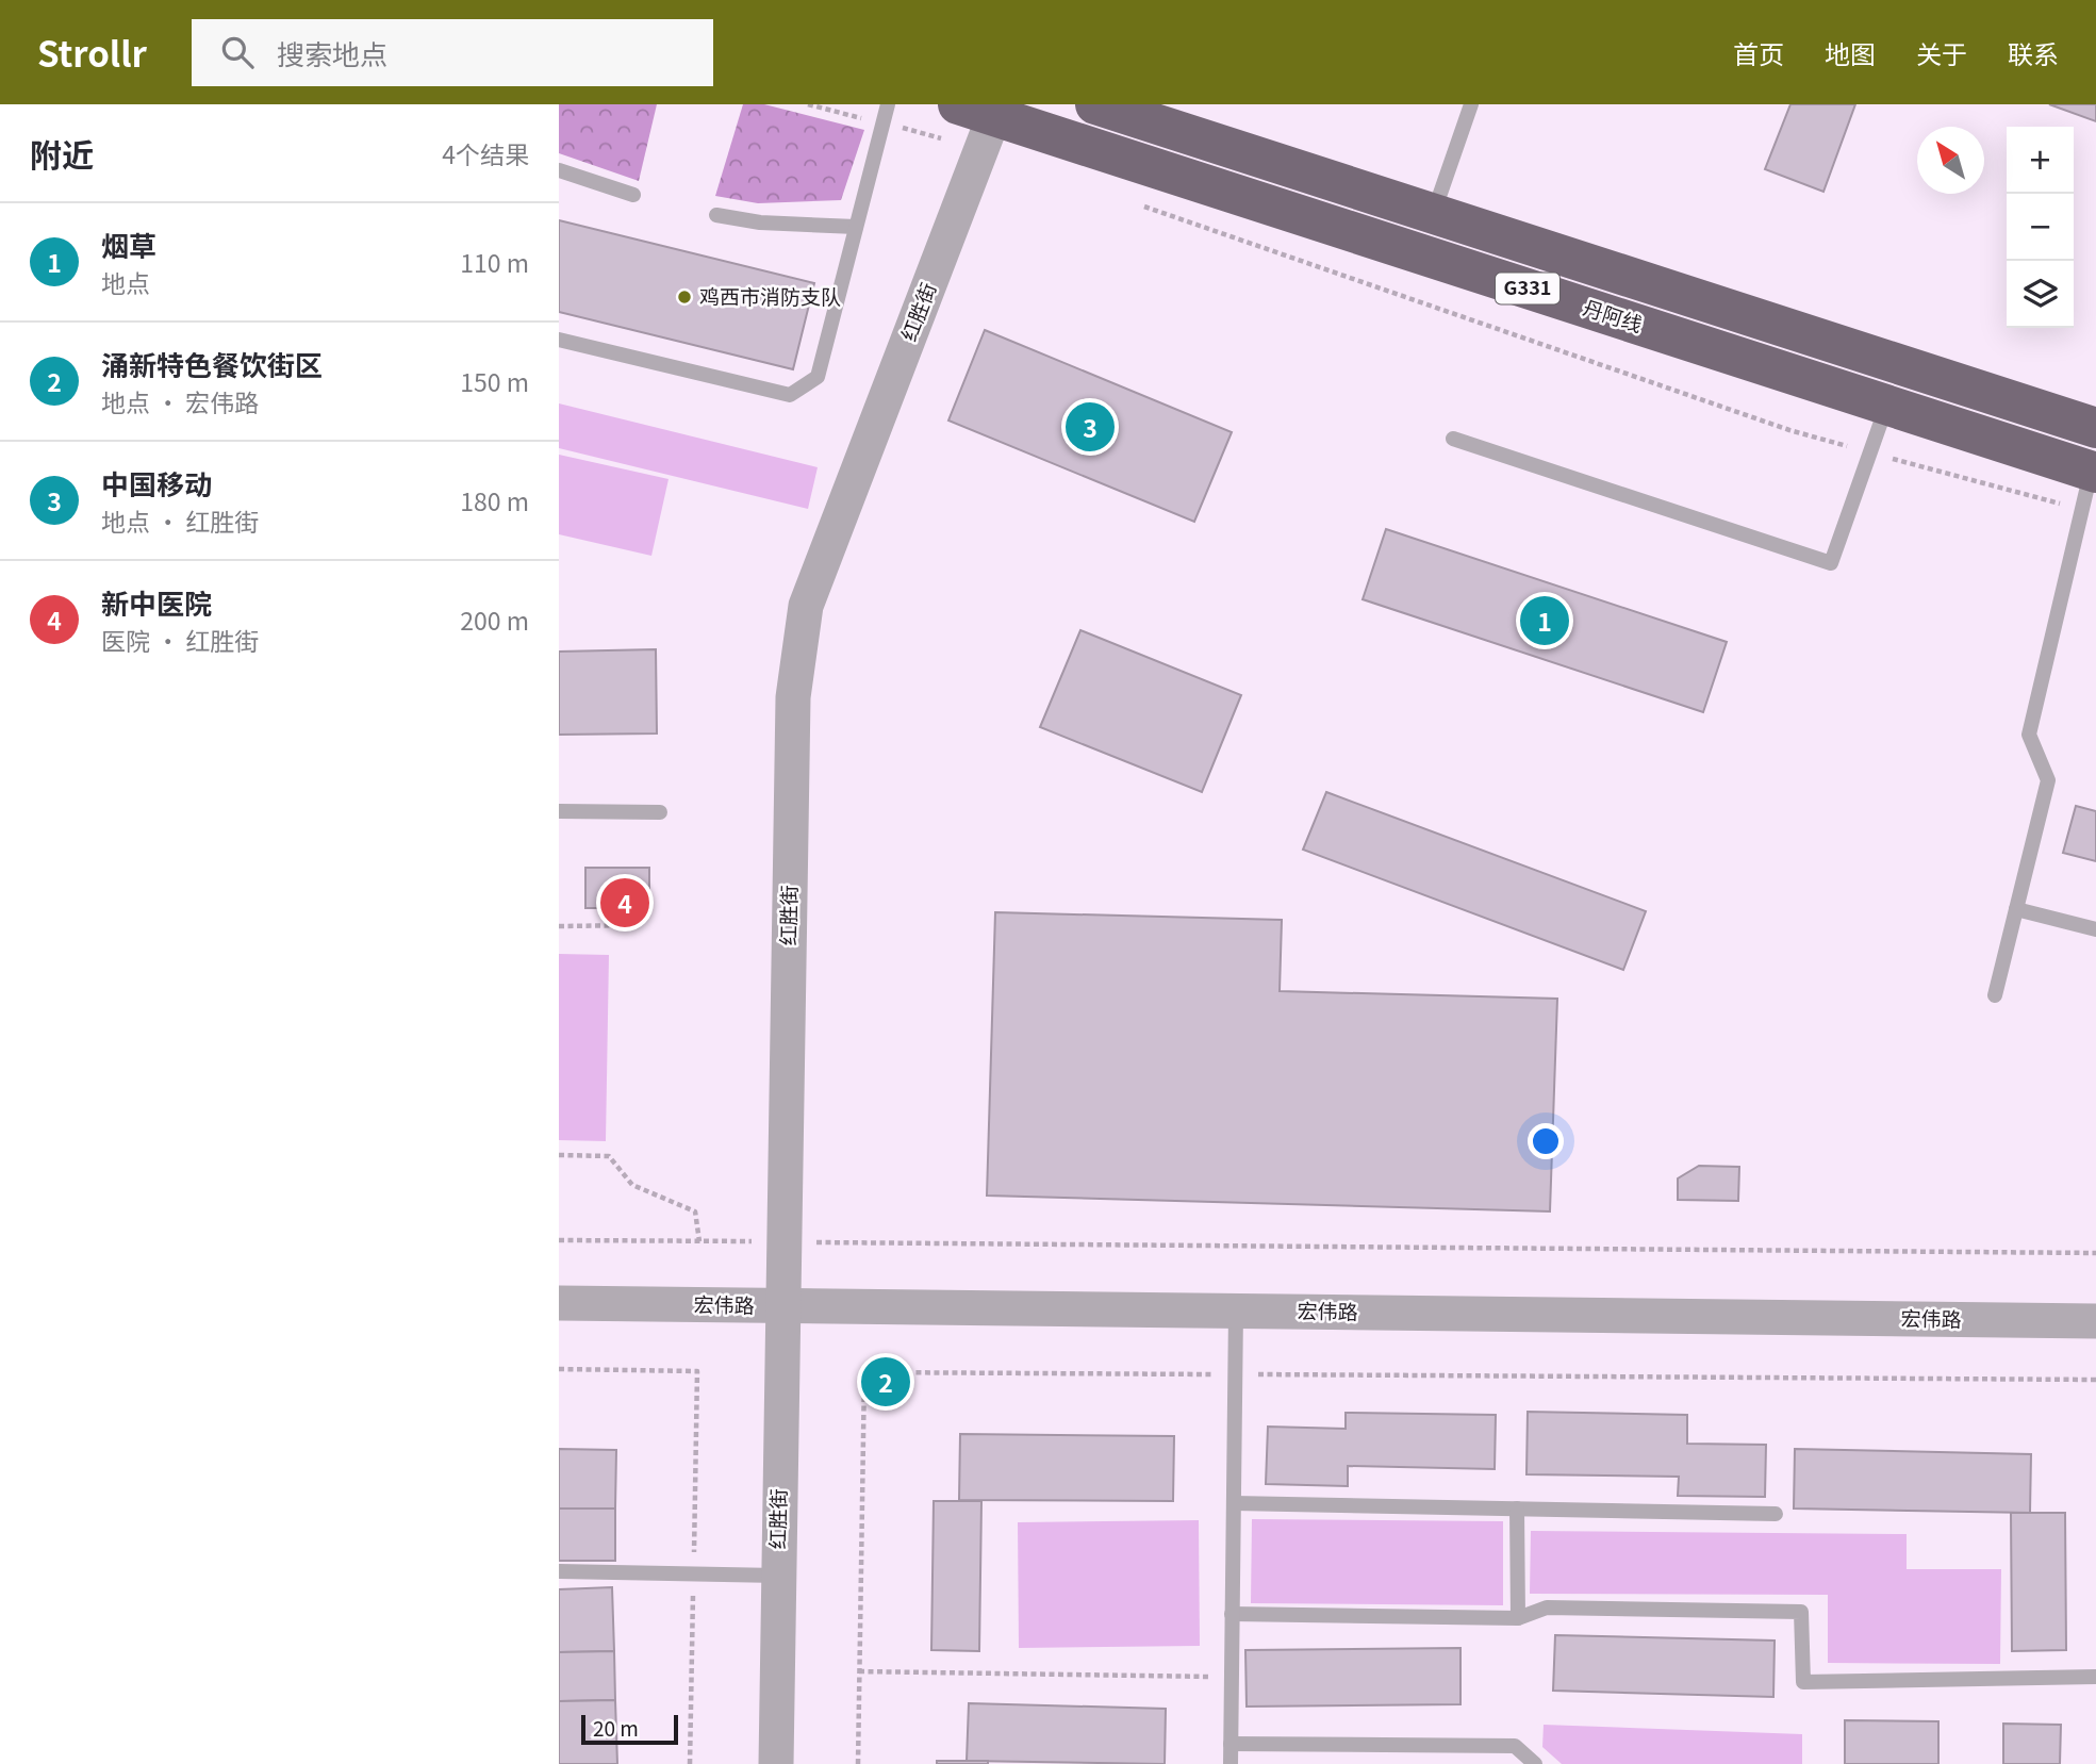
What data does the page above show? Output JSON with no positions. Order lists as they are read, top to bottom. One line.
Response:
{"streets":{"highway":["G331","丹阿线"],"street":["红胜街","宏伟路"]},"crossings":[["红胜街","丹阿线"],["红胜街","宏伟路"]],"places":["鸡西市消防支队"],"scale_bar":"20 m","north":"top left","page":{"header":"Strollr","search":"搜索地点","nav":["首页","地图","关于","联系"],"heading":["附近","4个结果"],"map_buttons":["+","−"],"list":[{"mark":"1","name":"烟草","note":"地点","value":"110 m"},{"mark":"2","name":"涌新特色餐饮街区","note":"地点 · 宏伟路","value":"150 m"},{"mark":"3","name":"中国移动","note":"地点 · 红胜街","value":"180 m"},{"mark":"4","name":"新中医院","note":"医院 · 红胜街","value":"200 m"}],"pins":["3","1","4","2"],"scale":"20 m"}}
